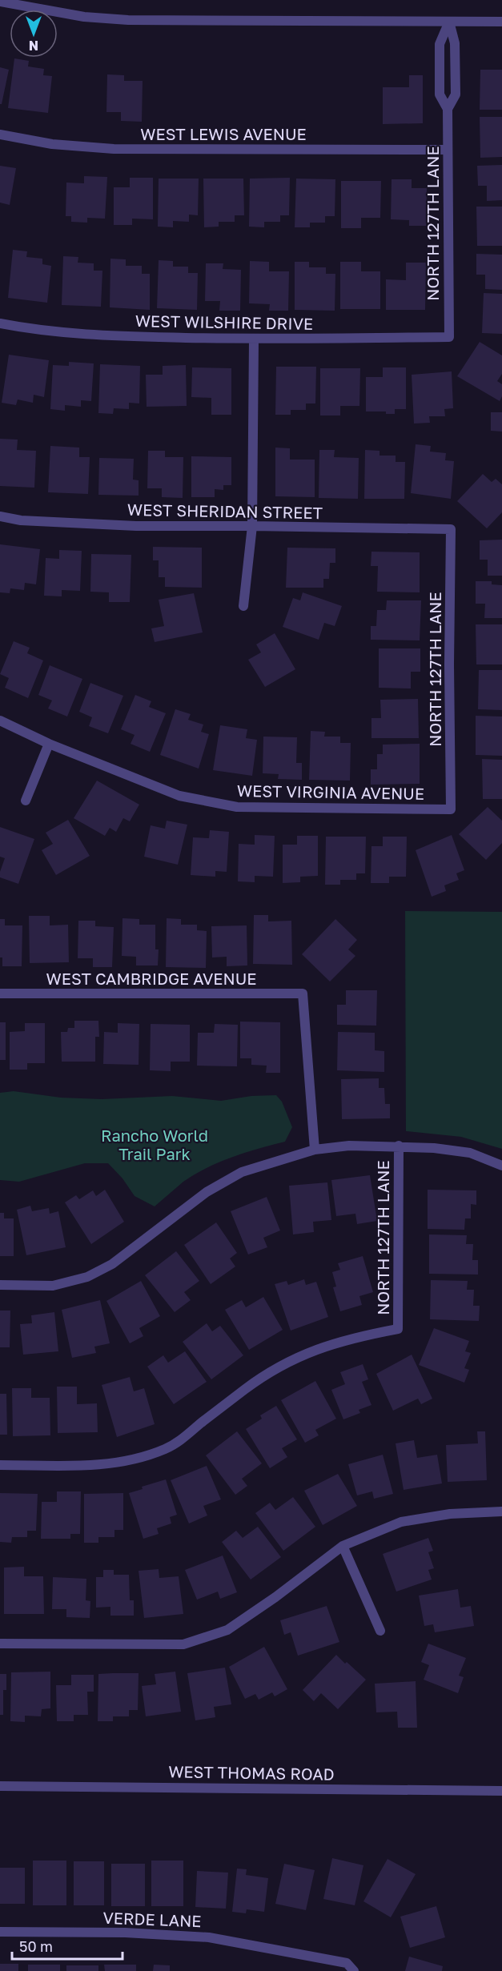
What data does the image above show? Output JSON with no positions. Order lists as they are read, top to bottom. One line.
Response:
{"streets":{"street":["WEST LEWIS AVENUE","NORTH 127TH LANE","WEST WILSHIRE DRIVE","WEST SHERIDAN STREET","WEST VIRGINIA AVENUE","WEST CAMBRIDGE AVENUE","WEST THOMAS ROAD","VERDE LANE"]},"crossings":[["WEST LEWIS AVENUE","NORTH 127TH LANE"],["NORTH 127TH LANE","WEST WILSHIRE DRIVE"],["NORTH 127TH LANE","WEST SHERIDAN STREET"],["NORTH 127TH LANE","WEST VIRGINIA AVENUE"]],"parks":["Rancho World Trail Park"],"scale_bar":"50 m","north":"bottom"}
